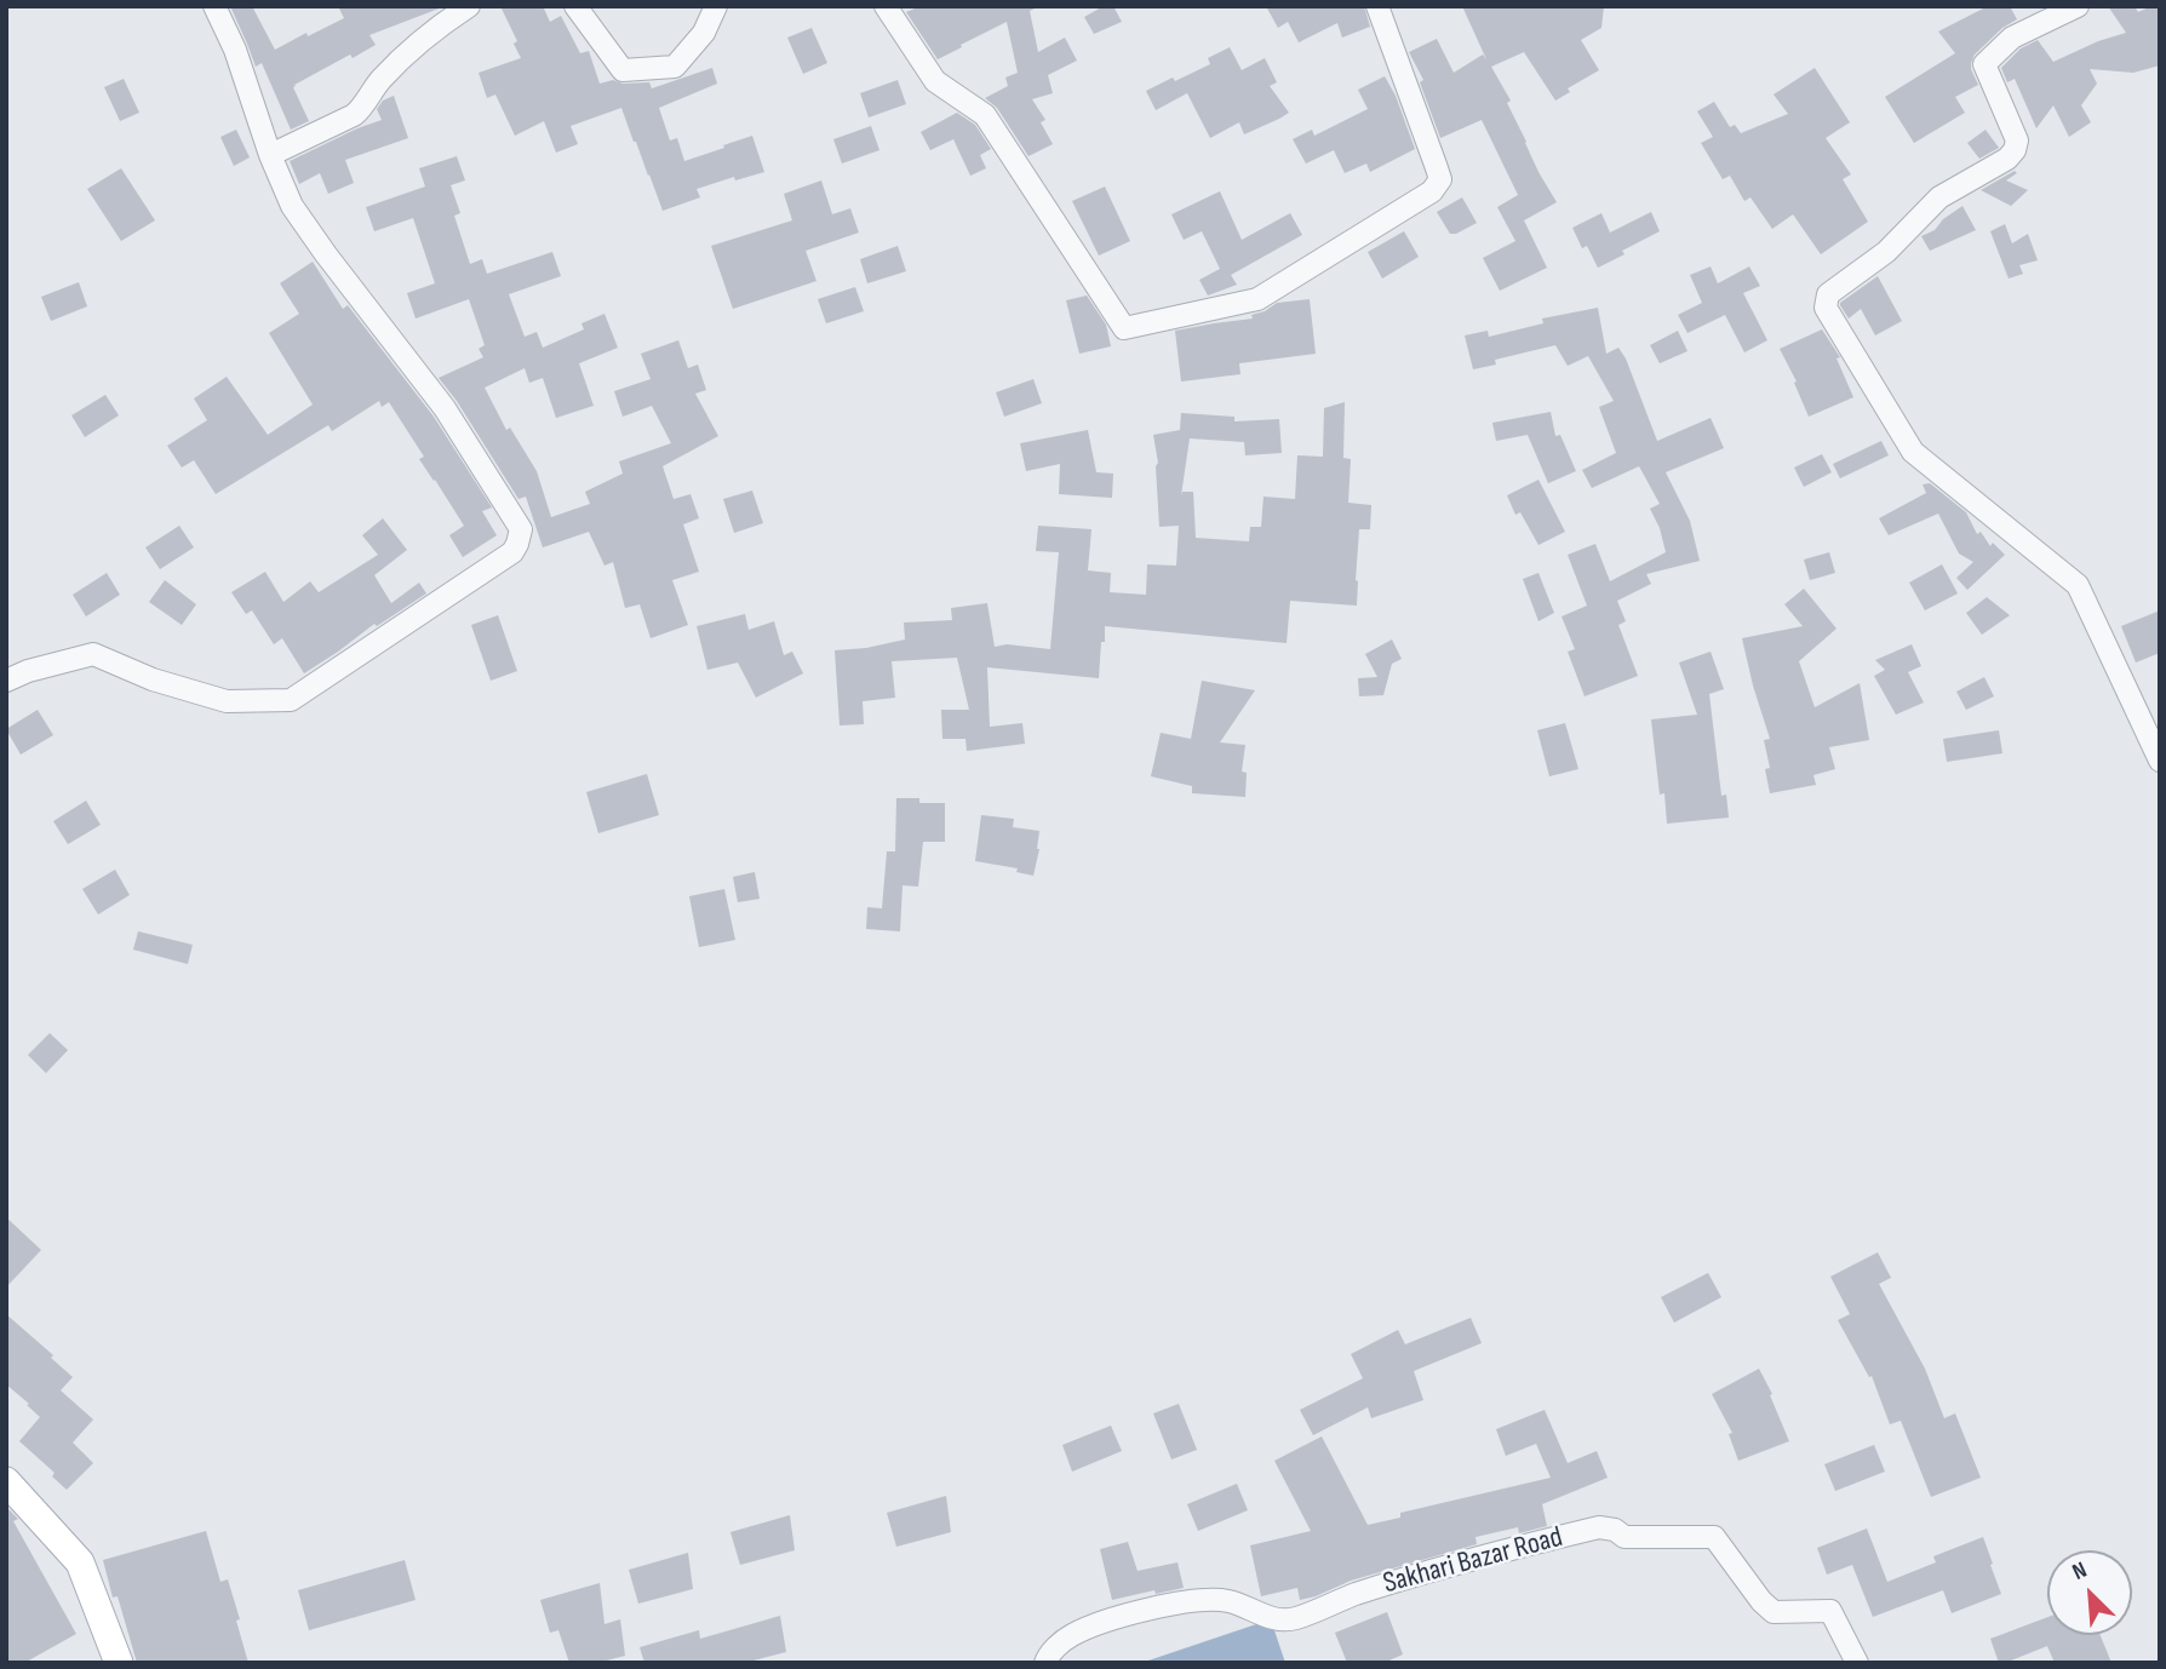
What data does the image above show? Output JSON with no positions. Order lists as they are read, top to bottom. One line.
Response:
{"streets":{"street":["Sakhari Bazar Road"]},"north":"top left"}
